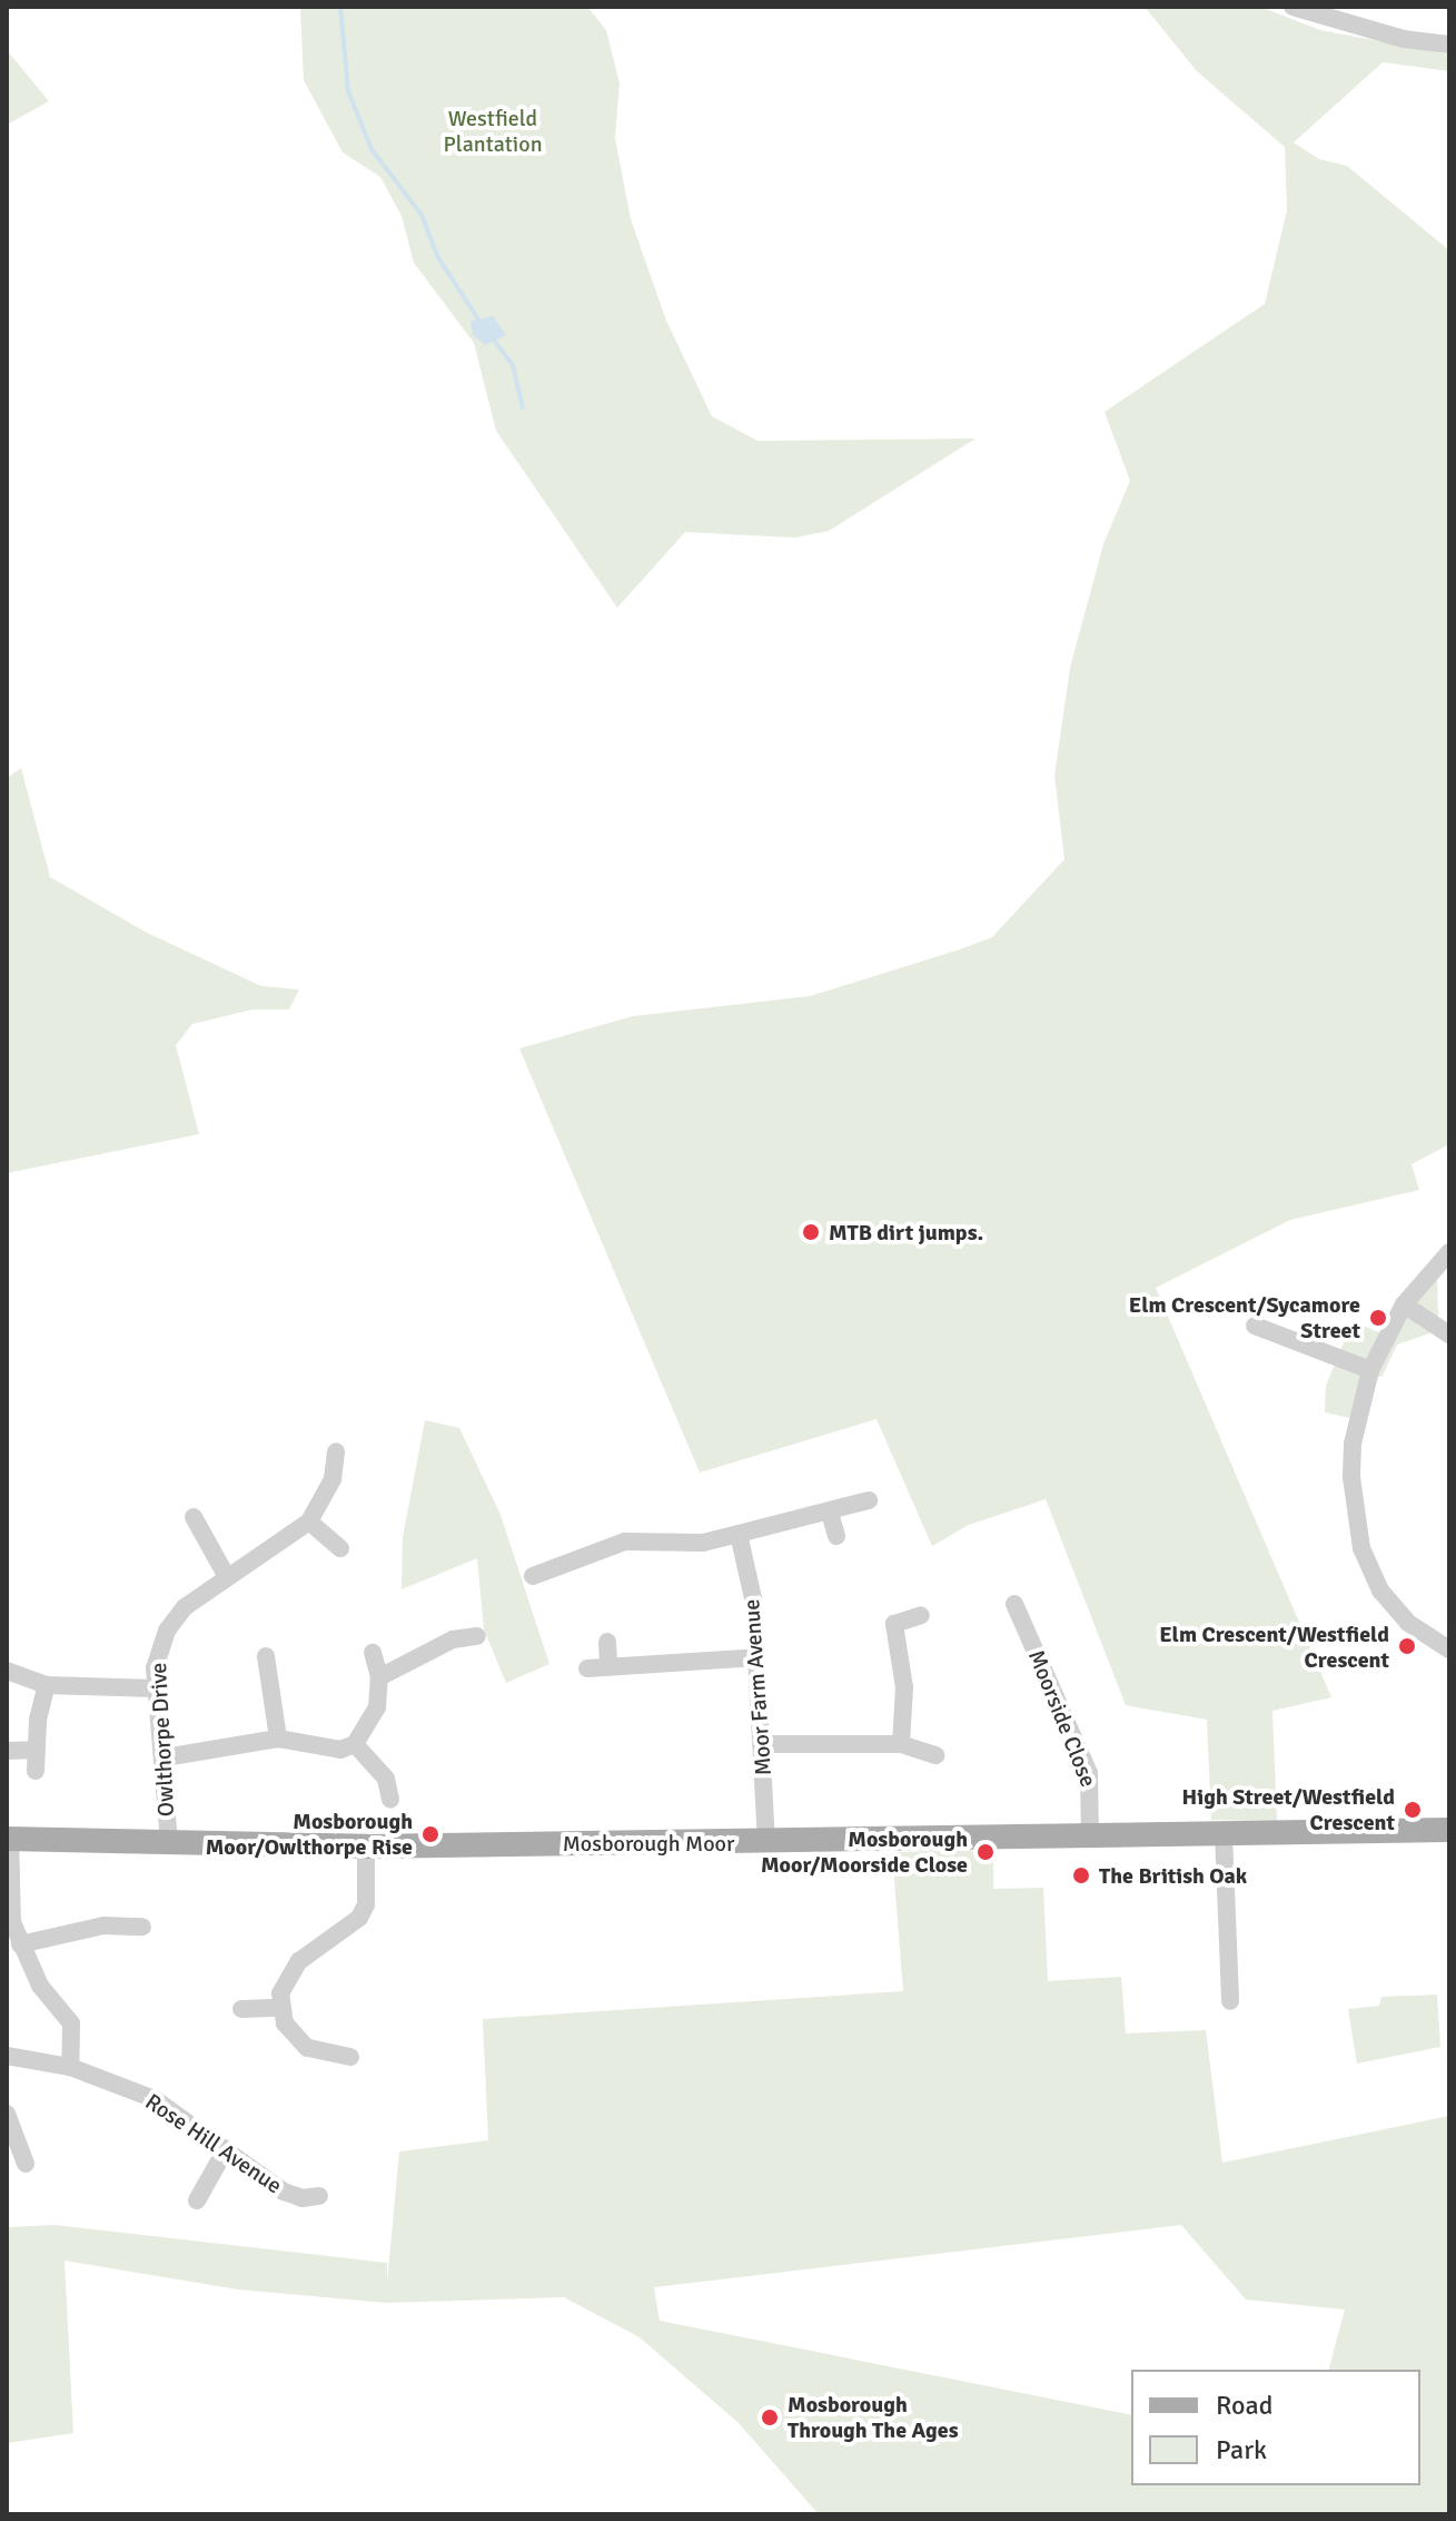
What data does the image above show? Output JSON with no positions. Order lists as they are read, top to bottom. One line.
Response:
{"streets":{"main road":["Mosborough Moor"],"street":["Moor Farm Avenue","Moorside Close","Owlthorpe Drive","Rose Hill Avenue"]},"crossings":[["Moor Farm Avenue","Mosborough Moor"],["Moorside Close","Mosborough Moor"],["Owlthorpe Drive","Mosborough Moor"]],"parks":["Westfield Plantation"],"places":["MTB dirt jumps.","Elm Crescent/Sycamore Street","Elm Crescent/Westfield Crescent","High Street/Westfield Crescent","Mosborough Moor/Owlthorpe Rise","Mosborough Moor/Moorside Close","The British Oak","Mosborough Through The Ages"],"legend":["Road","Park"]}
